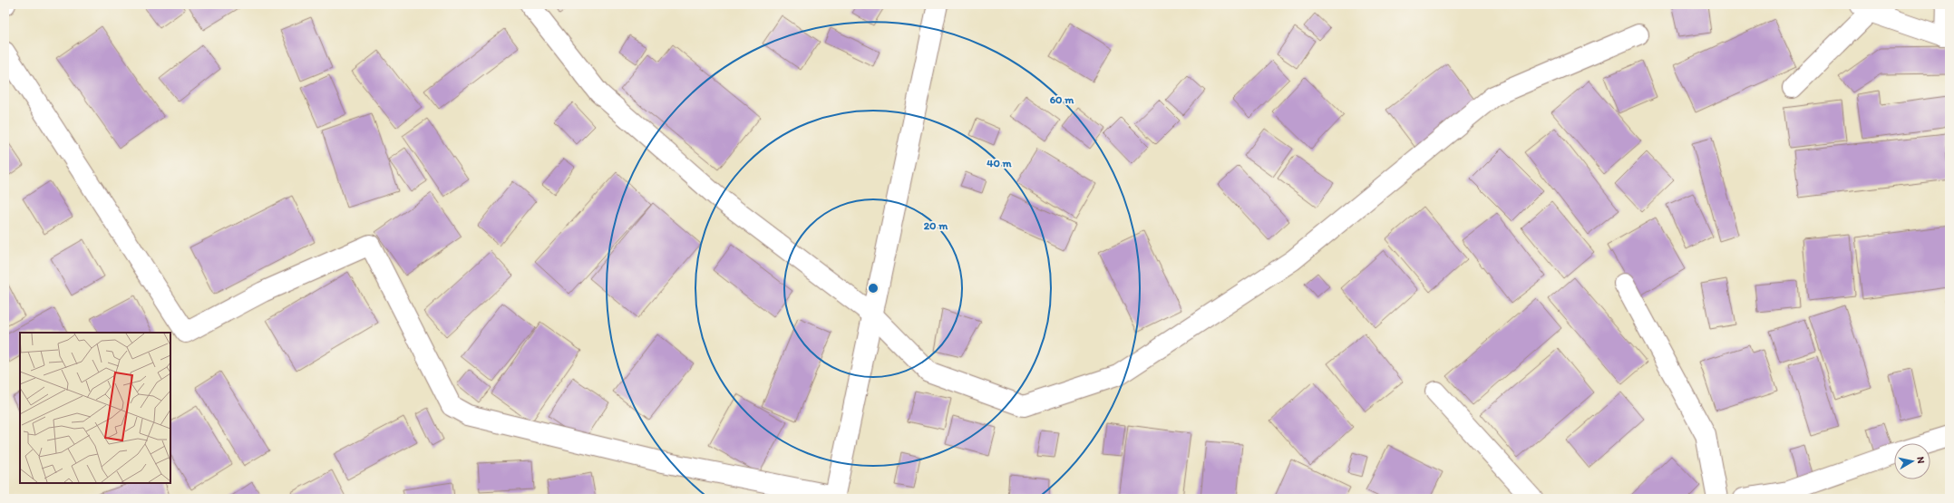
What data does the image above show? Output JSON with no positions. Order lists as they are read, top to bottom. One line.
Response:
{"north":"right","rings":["60 m","40 m","20 m"]}
